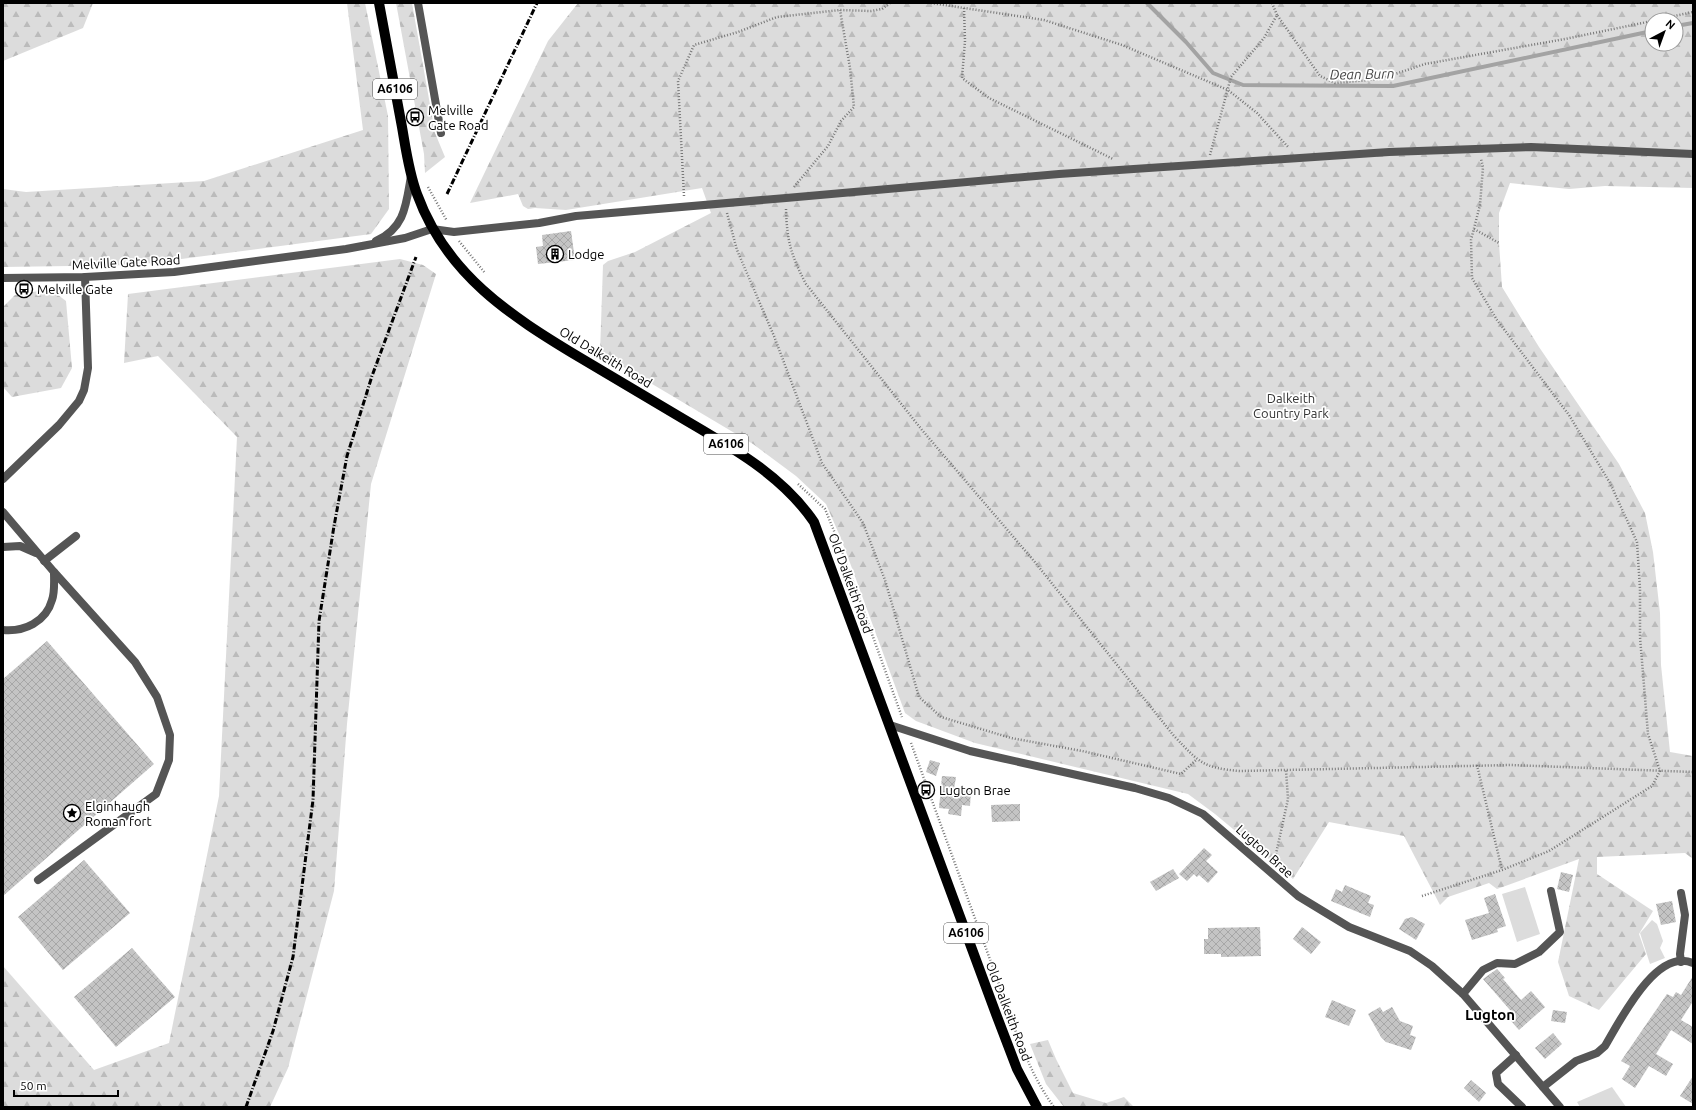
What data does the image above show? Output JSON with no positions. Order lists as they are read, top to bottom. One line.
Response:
{"streets":{"main road":["A6106","Old Dalkeith Road"],"street":["Melville Gate Road","Lugton Brae"]},"crossings":[["A6106","Melville Gate Road"],["A6106","Old Dalkeith Road"],["Melville Gate Road","Old Dalkeith Road"],["Old Dalkeith Road","Lugton Brae"]],"districts":["Lugton"],"water":["Dean Burn"],"parks":["Dalkeith Country Park"],"places":{"bus stop":["Melville Gate Road","Melville Gate","Lugton Brae"],"building":["Lodge"],"place":["Elginhaugh Roman fort"]},"scale_bar":"50 m","north":"top right"}
